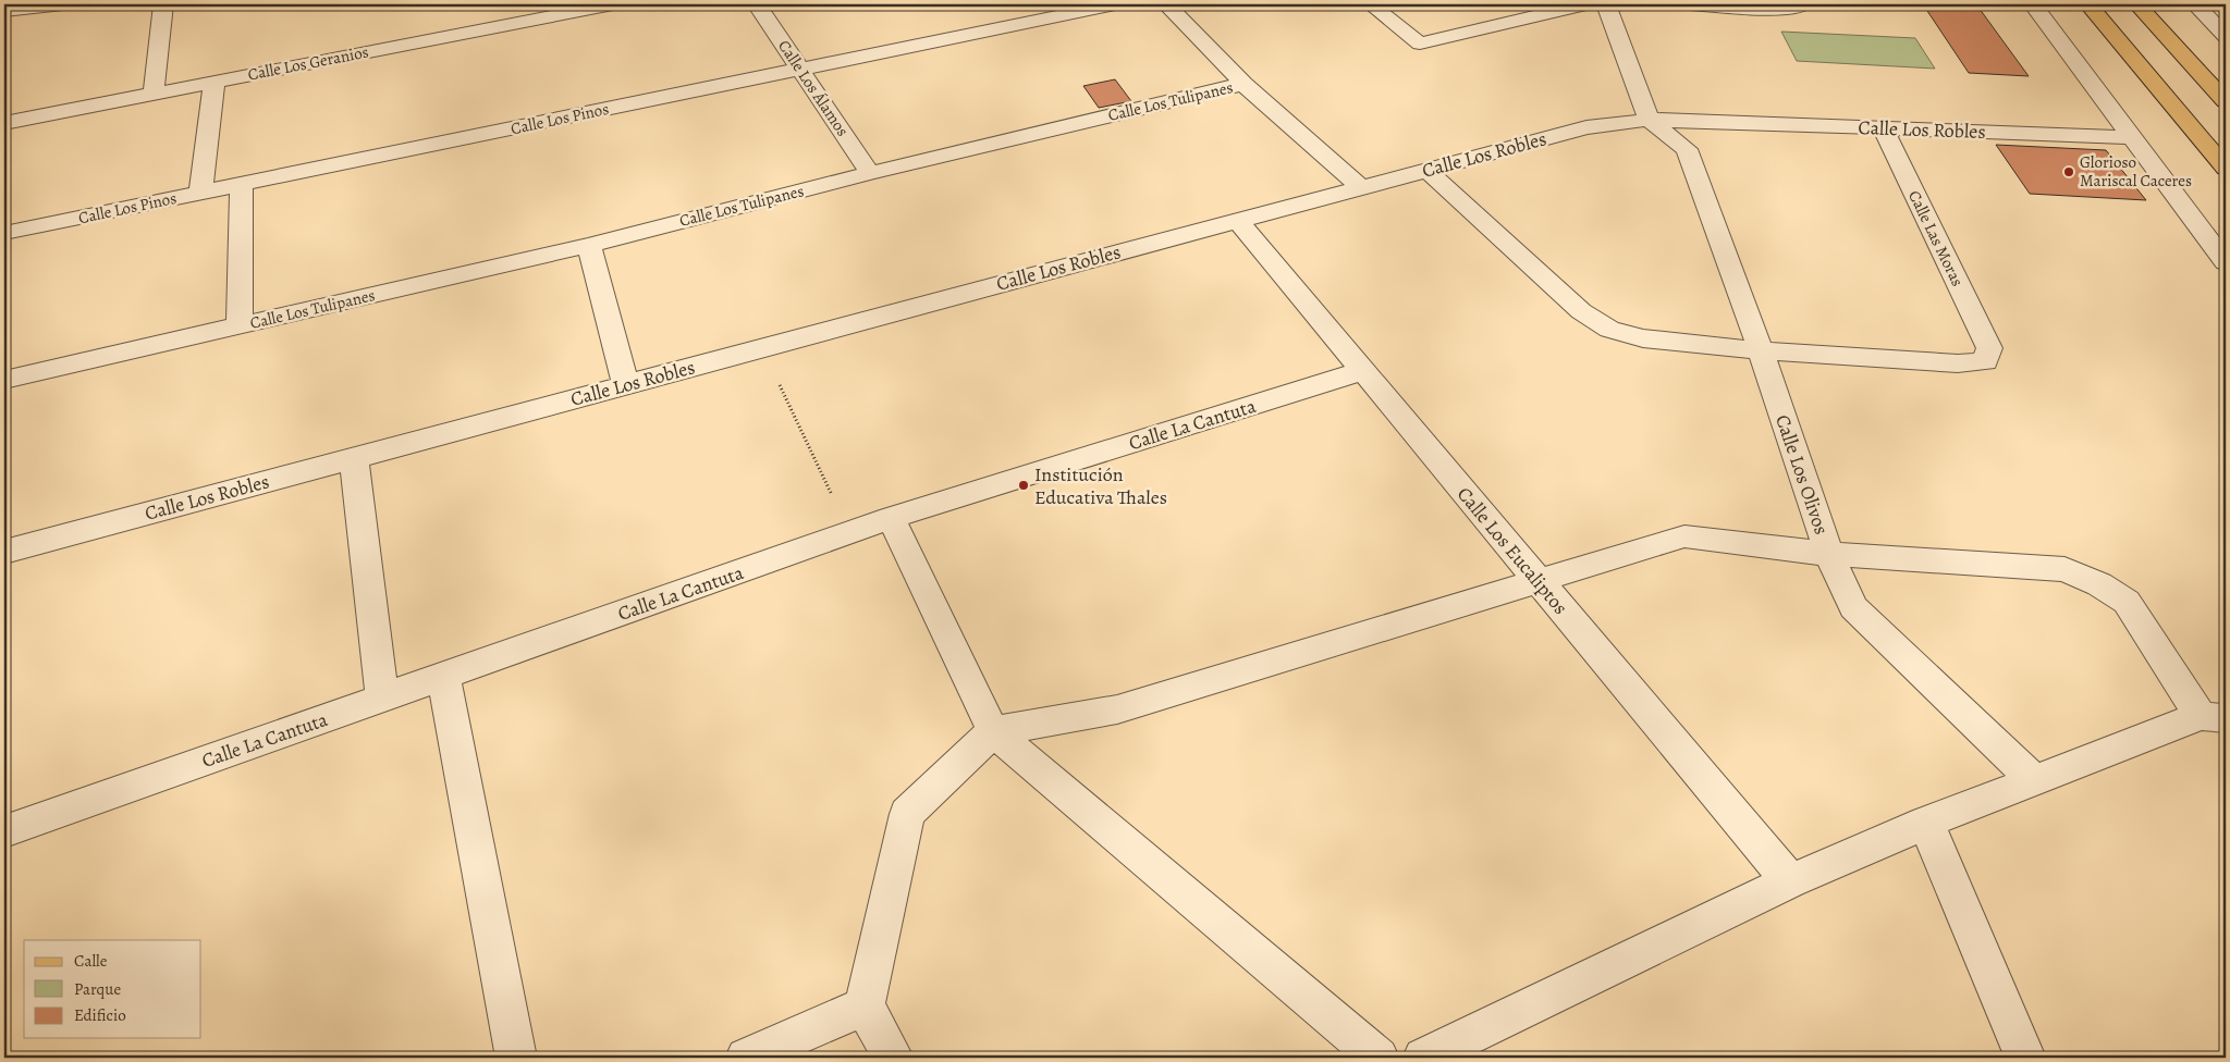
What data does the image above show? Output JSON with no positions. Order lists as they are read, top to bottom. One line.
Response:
{"streets":{"street":["Calle Los Geranios","Calle Los Álamos","Calle Los Tulipanes","Calle Los Pinos","Calle Los Robles","Calle Las Moras","Calle La Cantuta","Calle Los Olivos","Calle Los Eucaliptos"]},"crossings":[["Calle Los Álamos","Calle Los Tulipanes"],["Calle Los Álamos","Calle Los Pinos"],["Calle Los Robles","Calle Las Moras"],["Calle Los Robles","Calle Los Olivos"],["Calle Los Robles","Calle Los Eucaliptos"],["Calle Las Moras","Calle Los Olivos"],["Calle La Cantuta","Calle Los Eucaliptos"]],"places":["Glorioso Mariscal Caceres","Institución Educativa Thales"],"legend":["Calle","Parque","Edificio"]}
